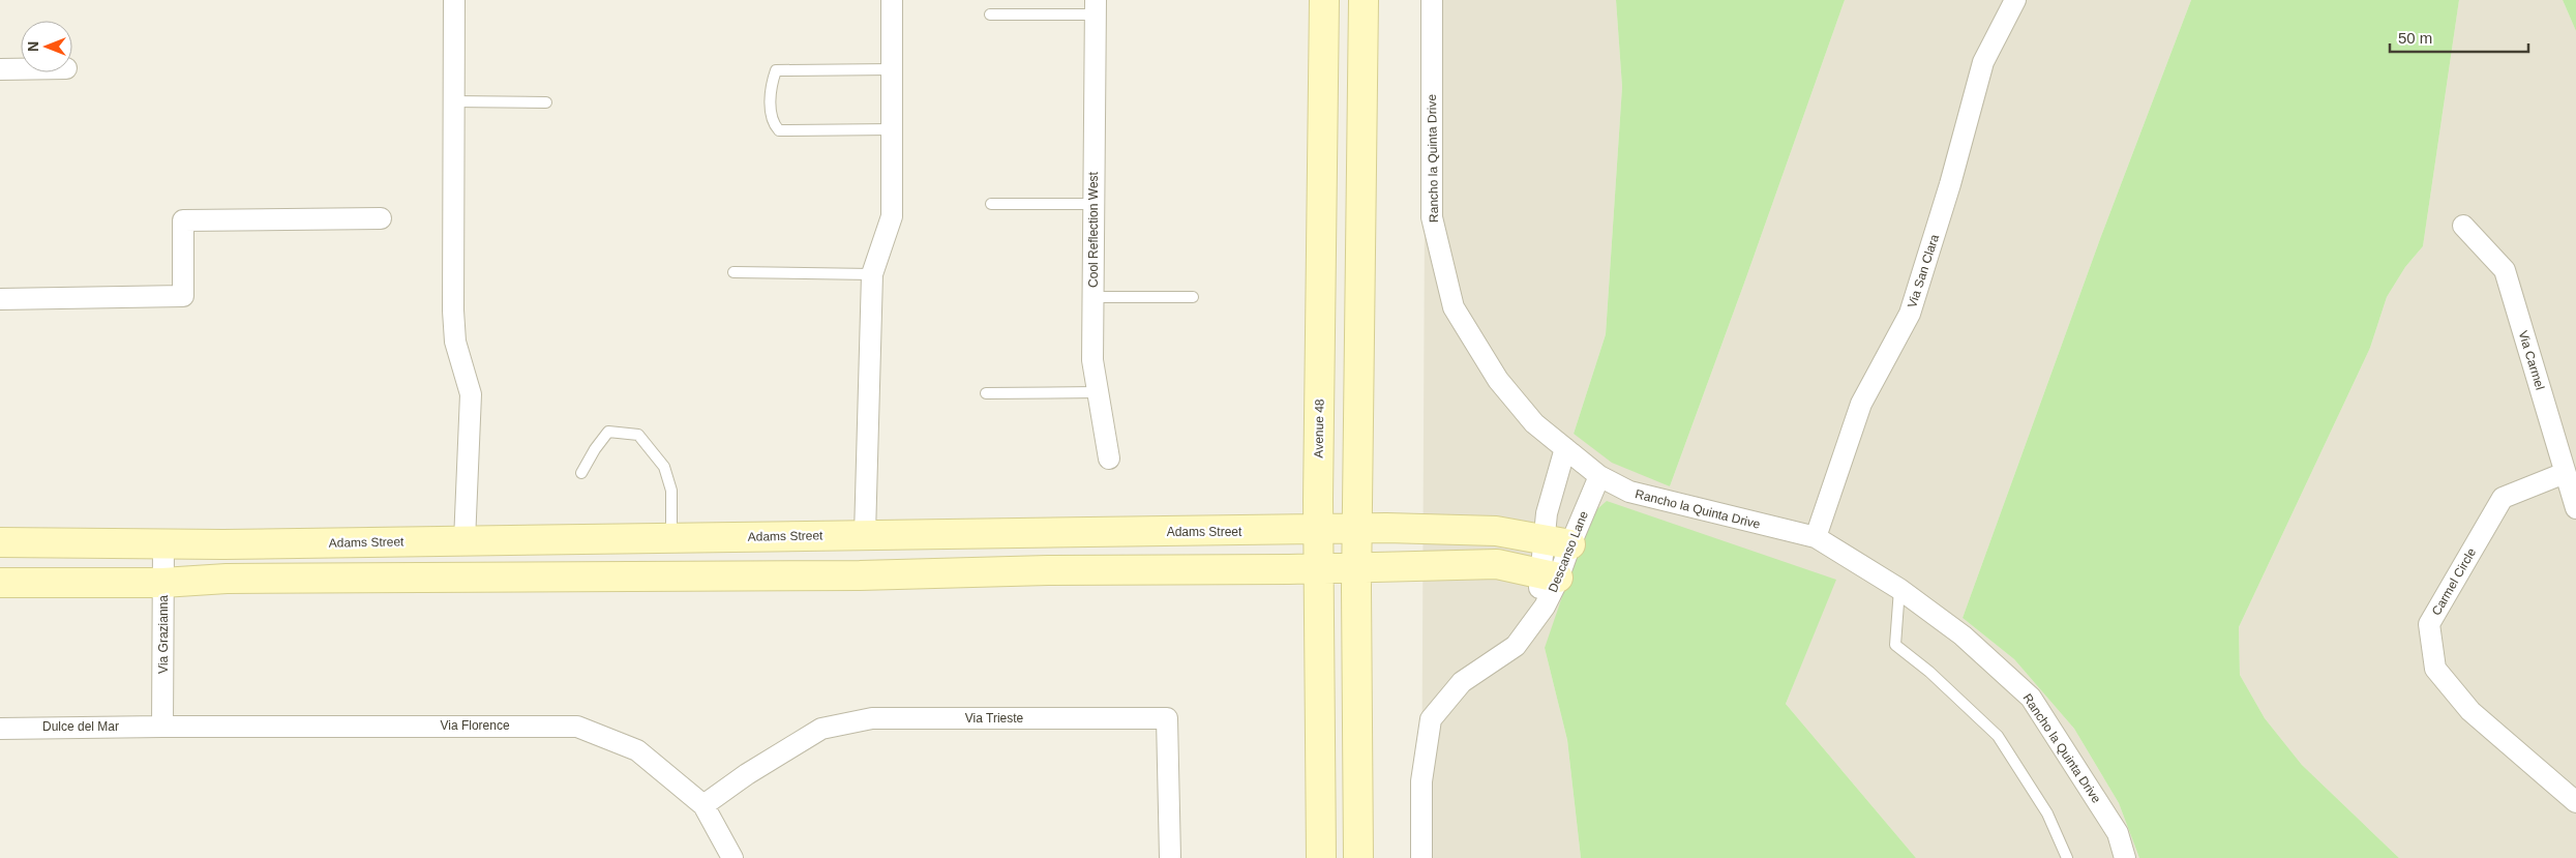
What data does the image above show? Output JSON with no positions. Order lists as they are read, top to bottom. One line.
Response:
{"streets":{"street":["Rancho la Quinta Drive","Cool Reflection West","Via San Clara","Via Carmel","Avenue 48","Adams Street","Descanso Lane","Carmel Circle","Via Grazianna","Via Trieste","Via Florence","Dulce del Mar"]},"crossings":[["Rancho la Quinta Drive","Via San Clara"],["Rancho la Quinta Drive","Descanso Lane"],["Via Carmel","Carmel Circle"],["Avenue 48","Adams Street"],["Adams Street","Descanso Lane"],["Adams Street","Via Grazianna"],["Via Grazianna","Via Florence"],["Via Grazianna","Dulce del Mar"],["Via Trieste","Via Florence"],["Via Florence","Dulce del Mar"]],"scale_bar":"50 m","north":"left"}
